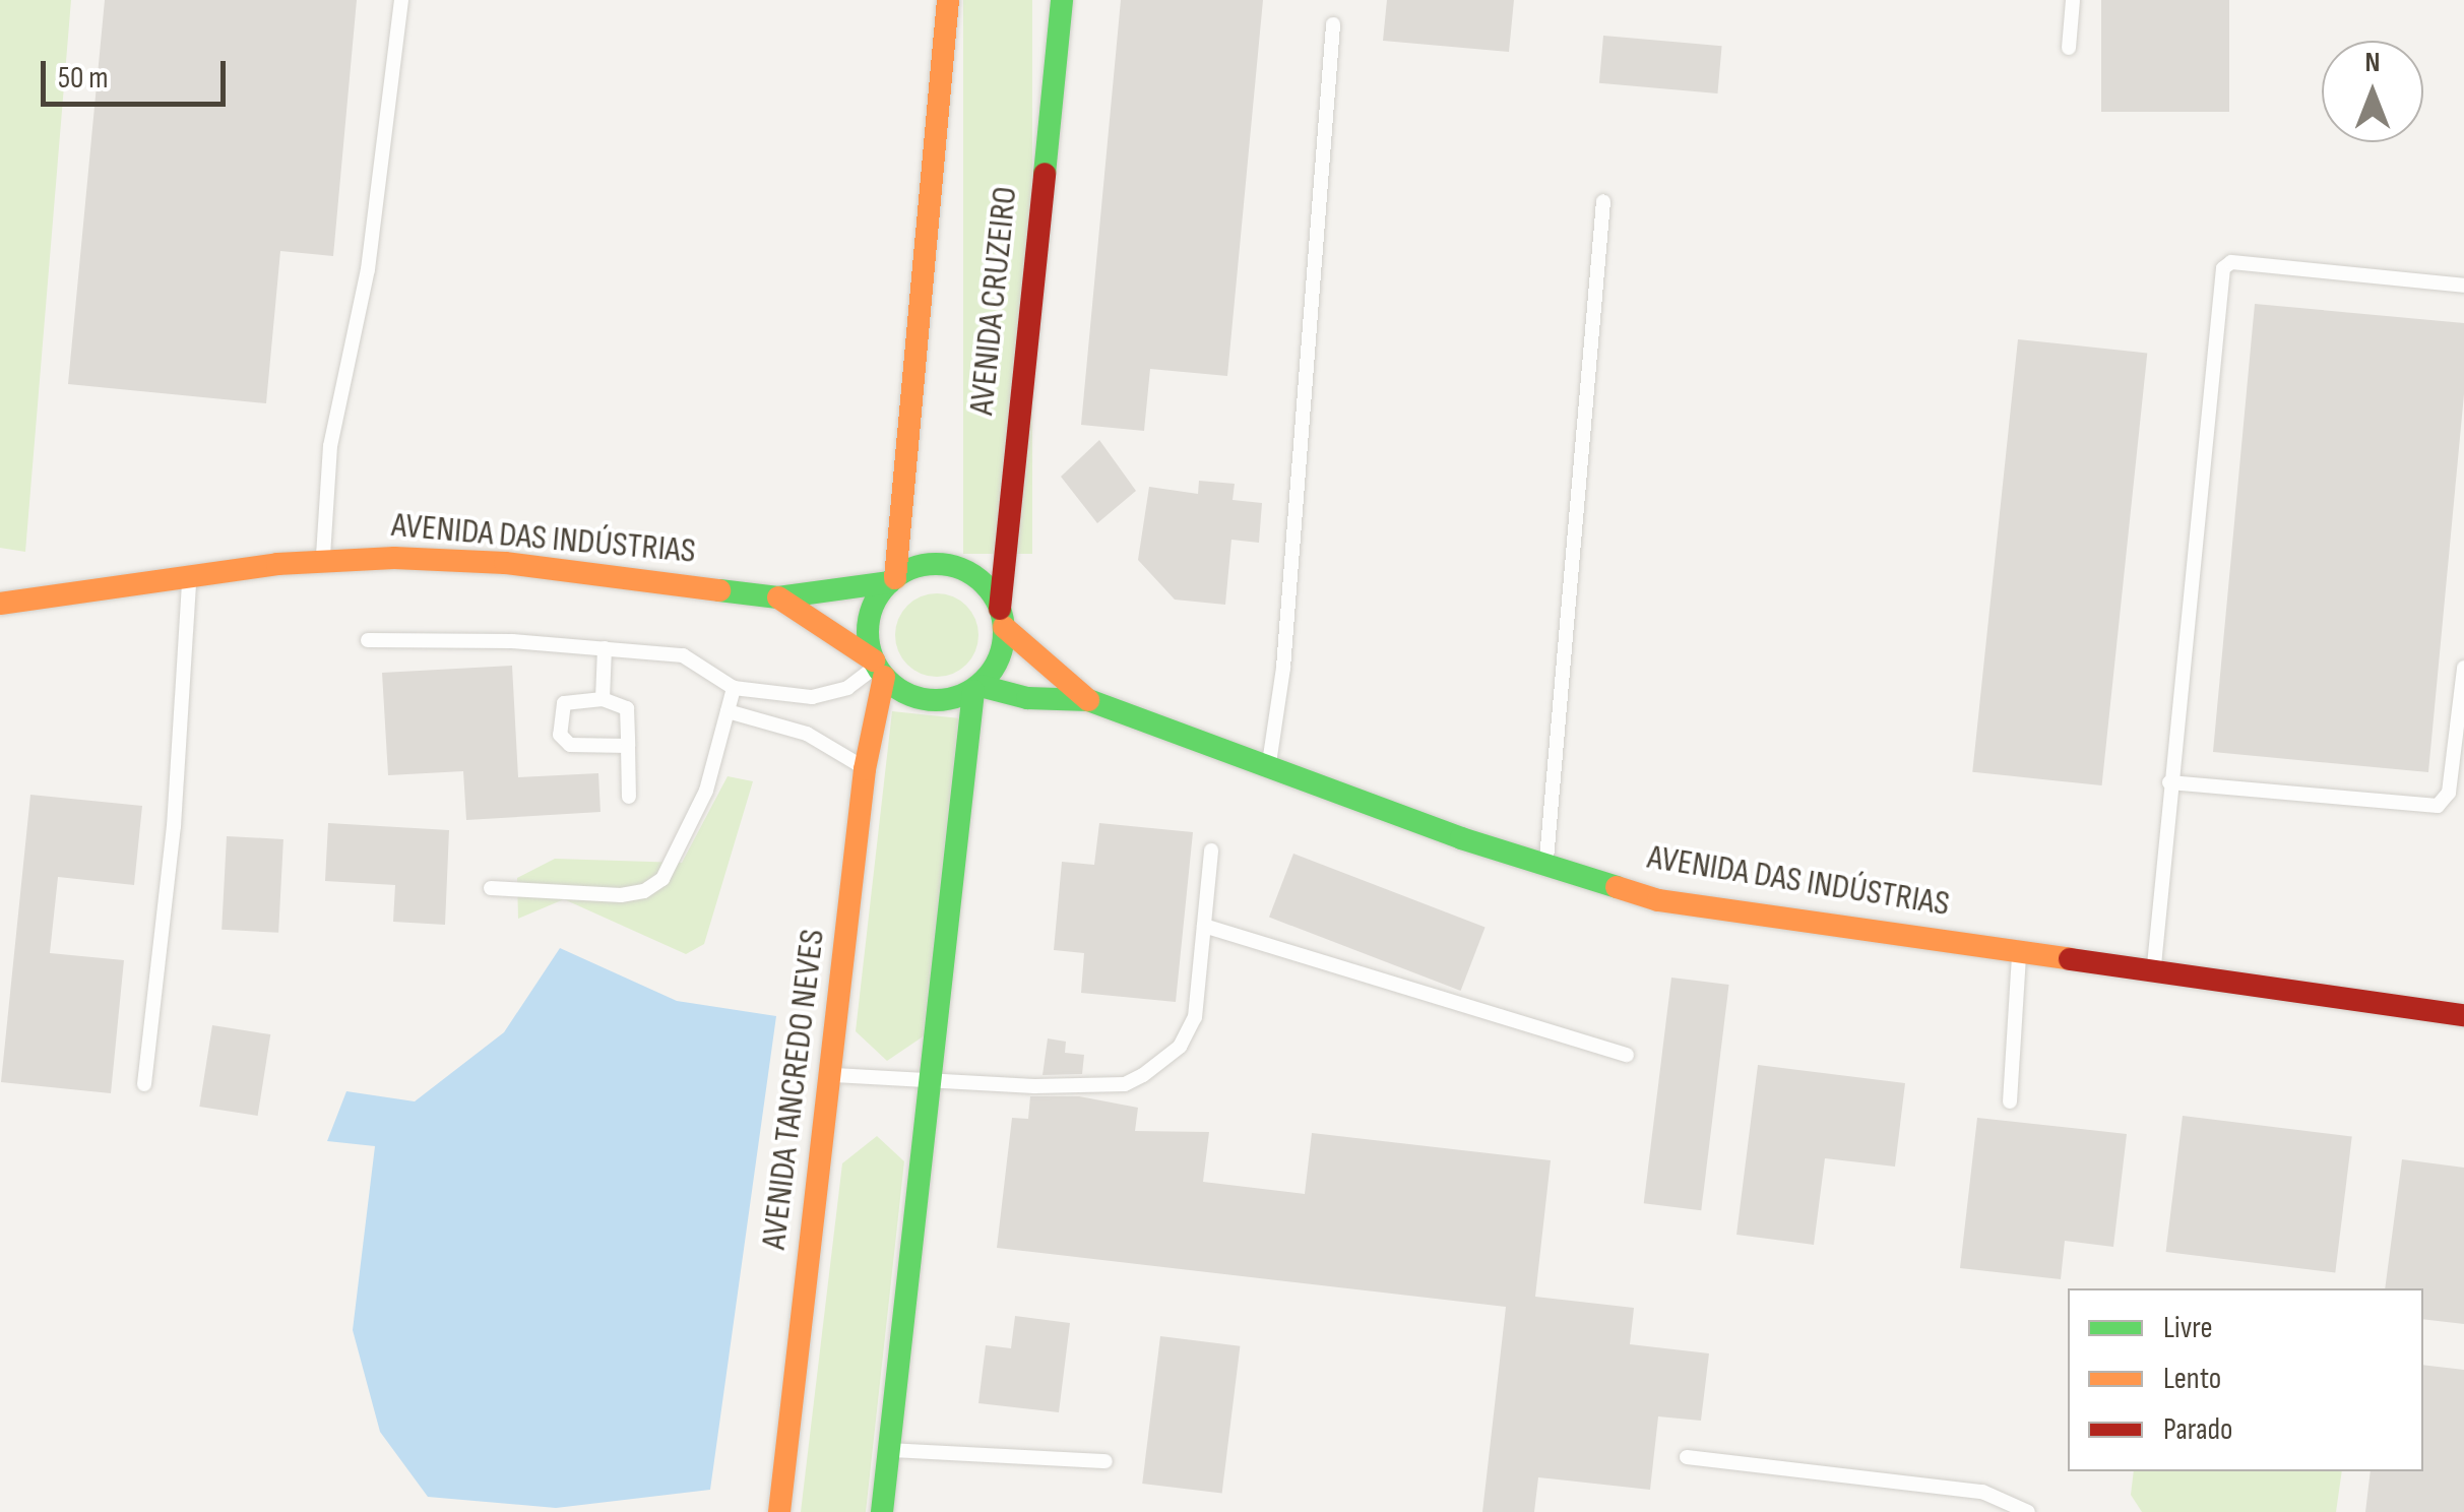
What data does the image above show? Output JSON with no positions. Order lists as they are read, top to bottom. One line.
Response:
{"streets":{"main road":["AVENIDA CRUZEIRO","AVENIDA DAS INDÚSTRIAS","AVENIDA TANCREDO NEVES"]},"crossings":[["AVENIDA CRUZEIRO","AVENIDA TANCREDO NEVES"]],"legend":["Livre","Lento","Parado"],"scale_bar":"50 m","north":"top"}
